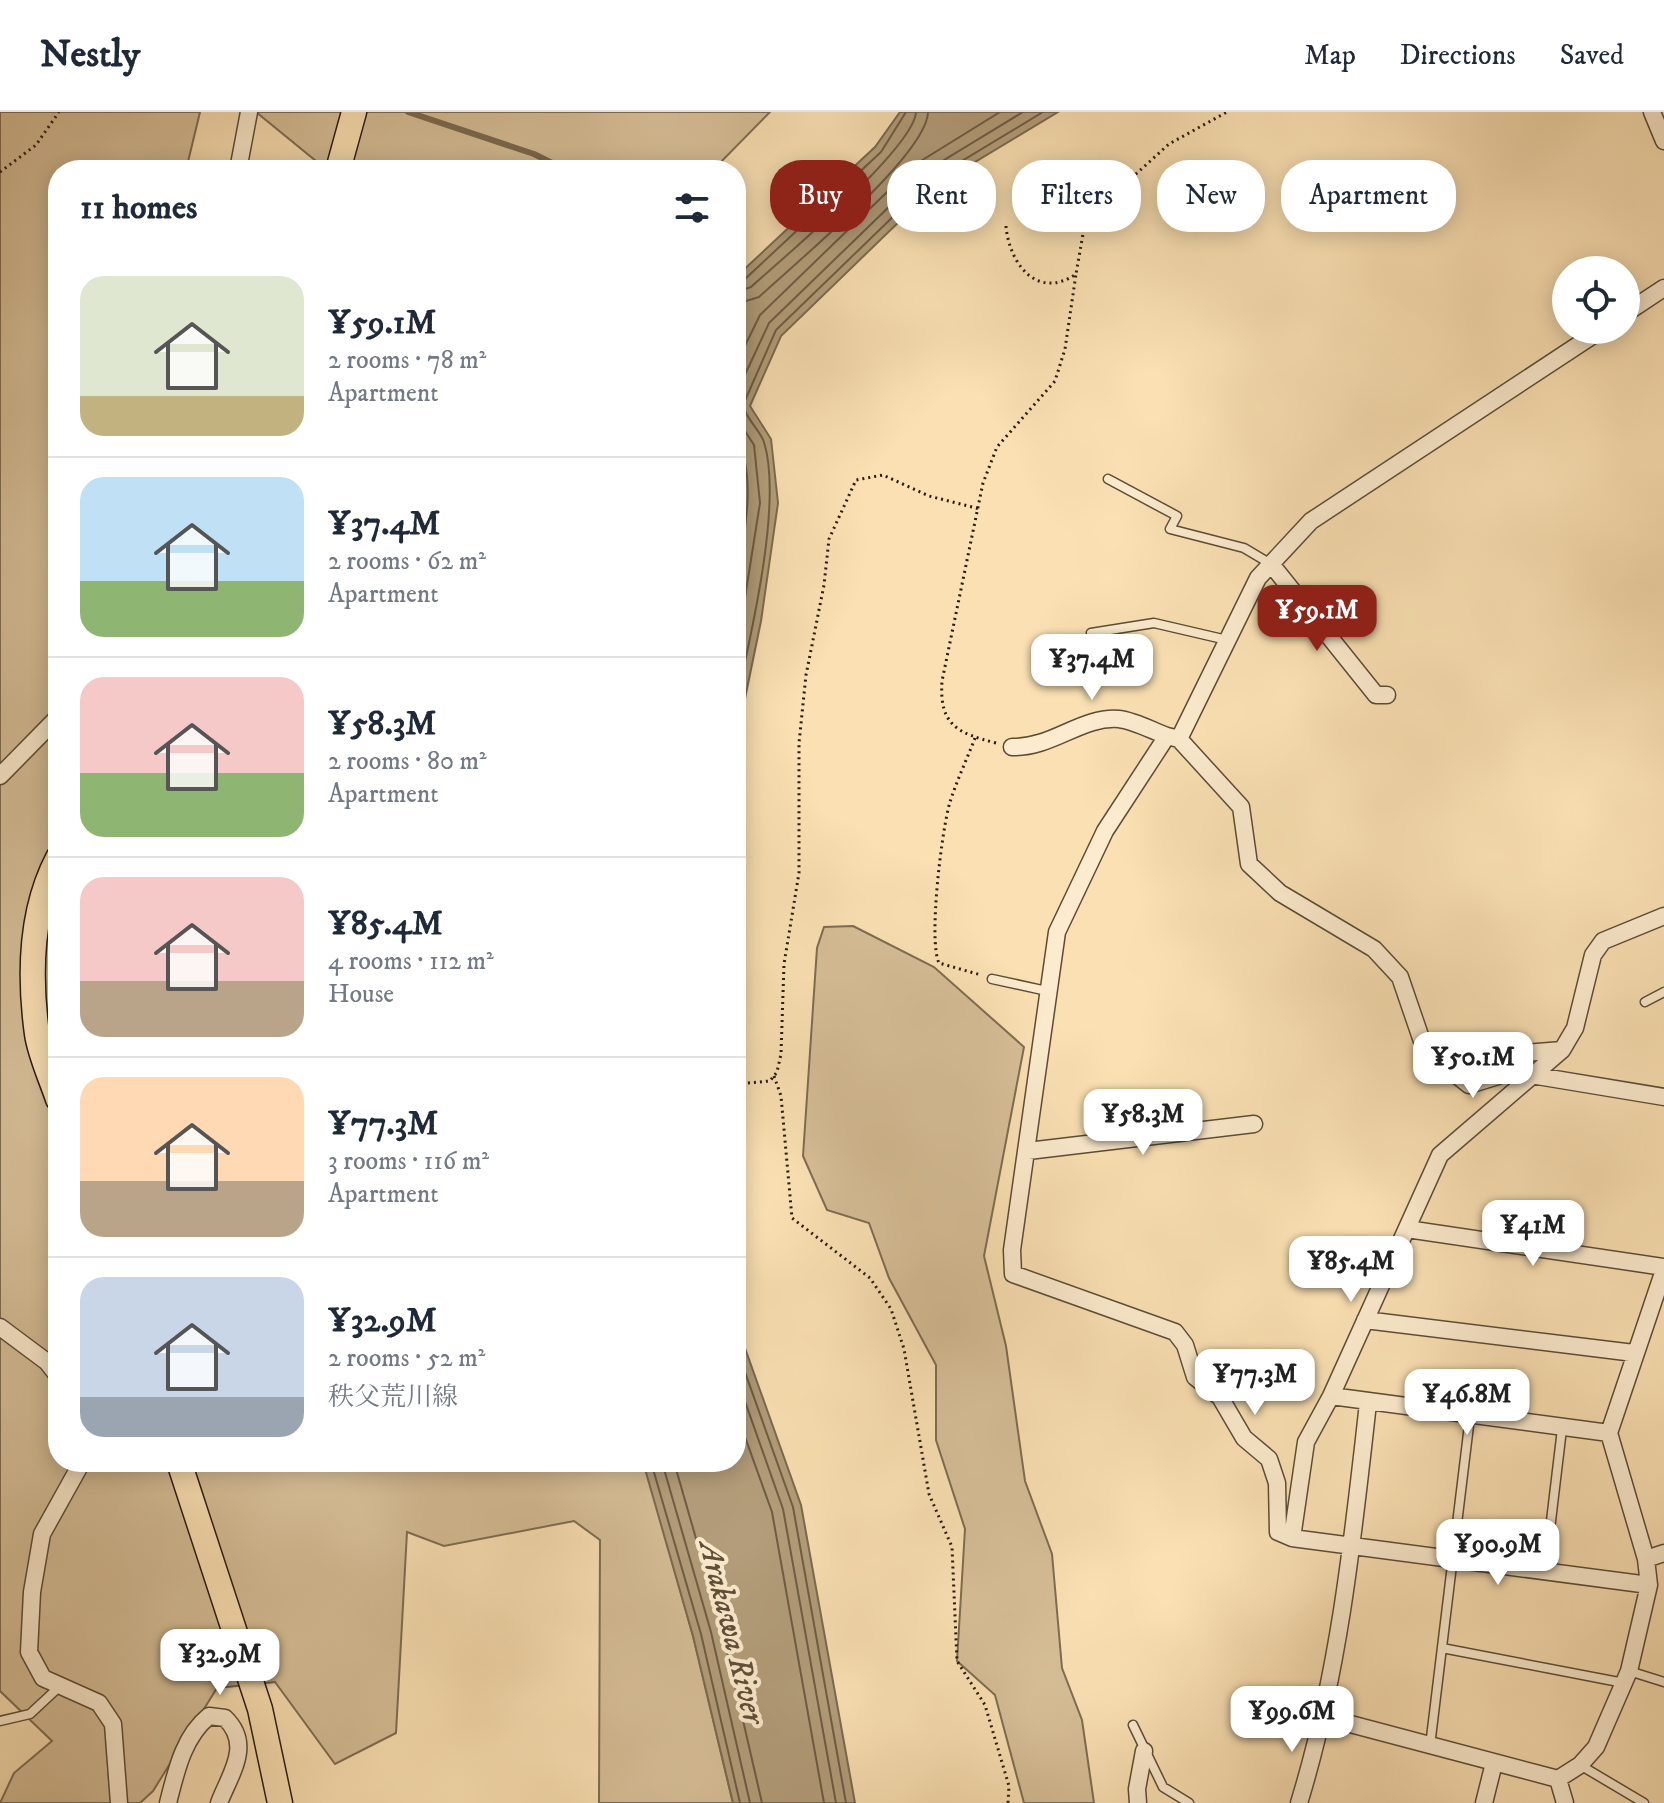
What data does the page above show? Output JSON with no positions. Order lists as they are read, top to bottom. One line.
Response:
{"water":["Arakawa River"],"page":{"header":"Nestly","nav":["Map","Directions","Saved"],"chip":["Buy","Rent","Filters","New","Apartment"],"heading":"11 homes","list":[{"name":"¥59.1M","note":"2 rooms · 78 m² · Apartment"},{"name":"¥37.4M","note":"2 rooms · 62 m² · Apartment"},{"name":"¥58.3M","note":"2 rooms · 80 m² · Apartment"},{"name":"¥85.4M","note":"4 rooms · 112 m² · House"},{"name":"¥77.3M","note":"3 rooms · 116 m² · Apartment"},{"name":"¥32.9M","note":"2 rooms · 52 m² · 秩父荒川線"}],"price":["¥59.1M","¥37.4M","¥50.1M","¥58.3M","¥41M","¥85.4M","¥77.3M","¥46.8M","¥90.9M","¥32.9M","¥99.6M"]}}
